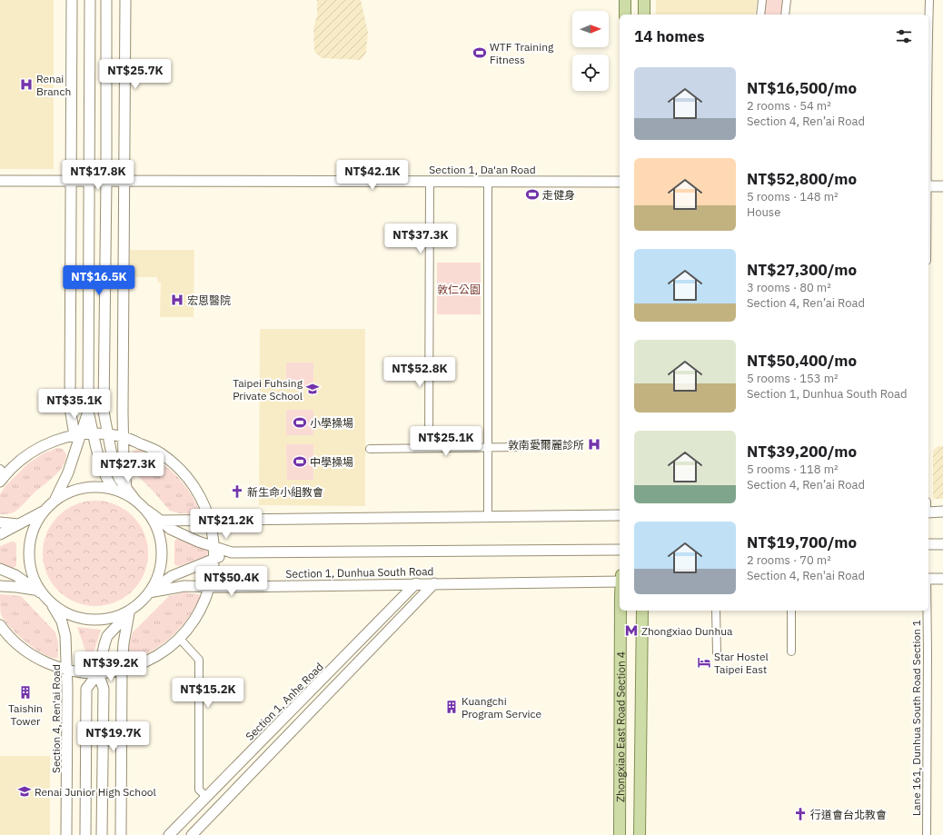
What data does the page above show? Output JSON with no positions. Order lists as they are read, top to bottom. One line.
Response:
{"streets":{"main road":["Section 1, Da'an Road","Section 1, Dunhua South Road","Section 1, Anhe Road","Section 4, Ren'ai Road","Zhongxiao East Road Section 4"],"street":["Lane 161, Dunhua South Road Section 1"]},"crossings":[["Section 1, Dunhua South Road","Section 1, Anhe Road"]],"parks":["敦仁公園"],"places":{"sports":["WTF Training Fitness","走健身","小學操場","中學操場"],"hospital":["Renai Branch","宏恩醫院","敦南愛爾麗診所"],"school or university":["Taipei Fuhsing Private School","Renai Junior High School"],"church":["新生命小組教會","行道會台北教會"],"metro station":["Zhongxiao Dunhua"],"hotel":["Star Hostel Taipei East"],"building":["Taishin Tower","Kuangchi Program Service"]},"north":"right","page":{"heading":"14 homes","list":[{"name":"NT$16,500/mo","note":"2 rooms · 54 m² · Section 4, Ren’ai Road"},{"name":"NT$52,800/mo","note":"5 rooms · 148 m² · House"},{"name":"NT$27,300/mo","note":"3 rooms · 80 m² · Section 4, Ren’ai Road"},{"name":"NT$50,400/mo","note":"5 rooms · 153 m² · Section 1, Dunhua South Road"},{"name":"NT$39,200/mo","note":"5 rooms · 118 m² · Section 4, Ren’ai Road"},{"name":"NT$19,700/mo","note":"2 rooms · 70 m² · Section 4, Ren'ai Road"}],"price":["NT$25.7K","NT$17.8K","NT$42.1K","NT$37.3K","NT$16.5K","NT$52.8K","NT$35.1K","NT$25.1K","NT$27.3K","NT$21.2K","NT$50.4K","NT$39.2K","NT$15.2K","NT$19.7K"]}}
